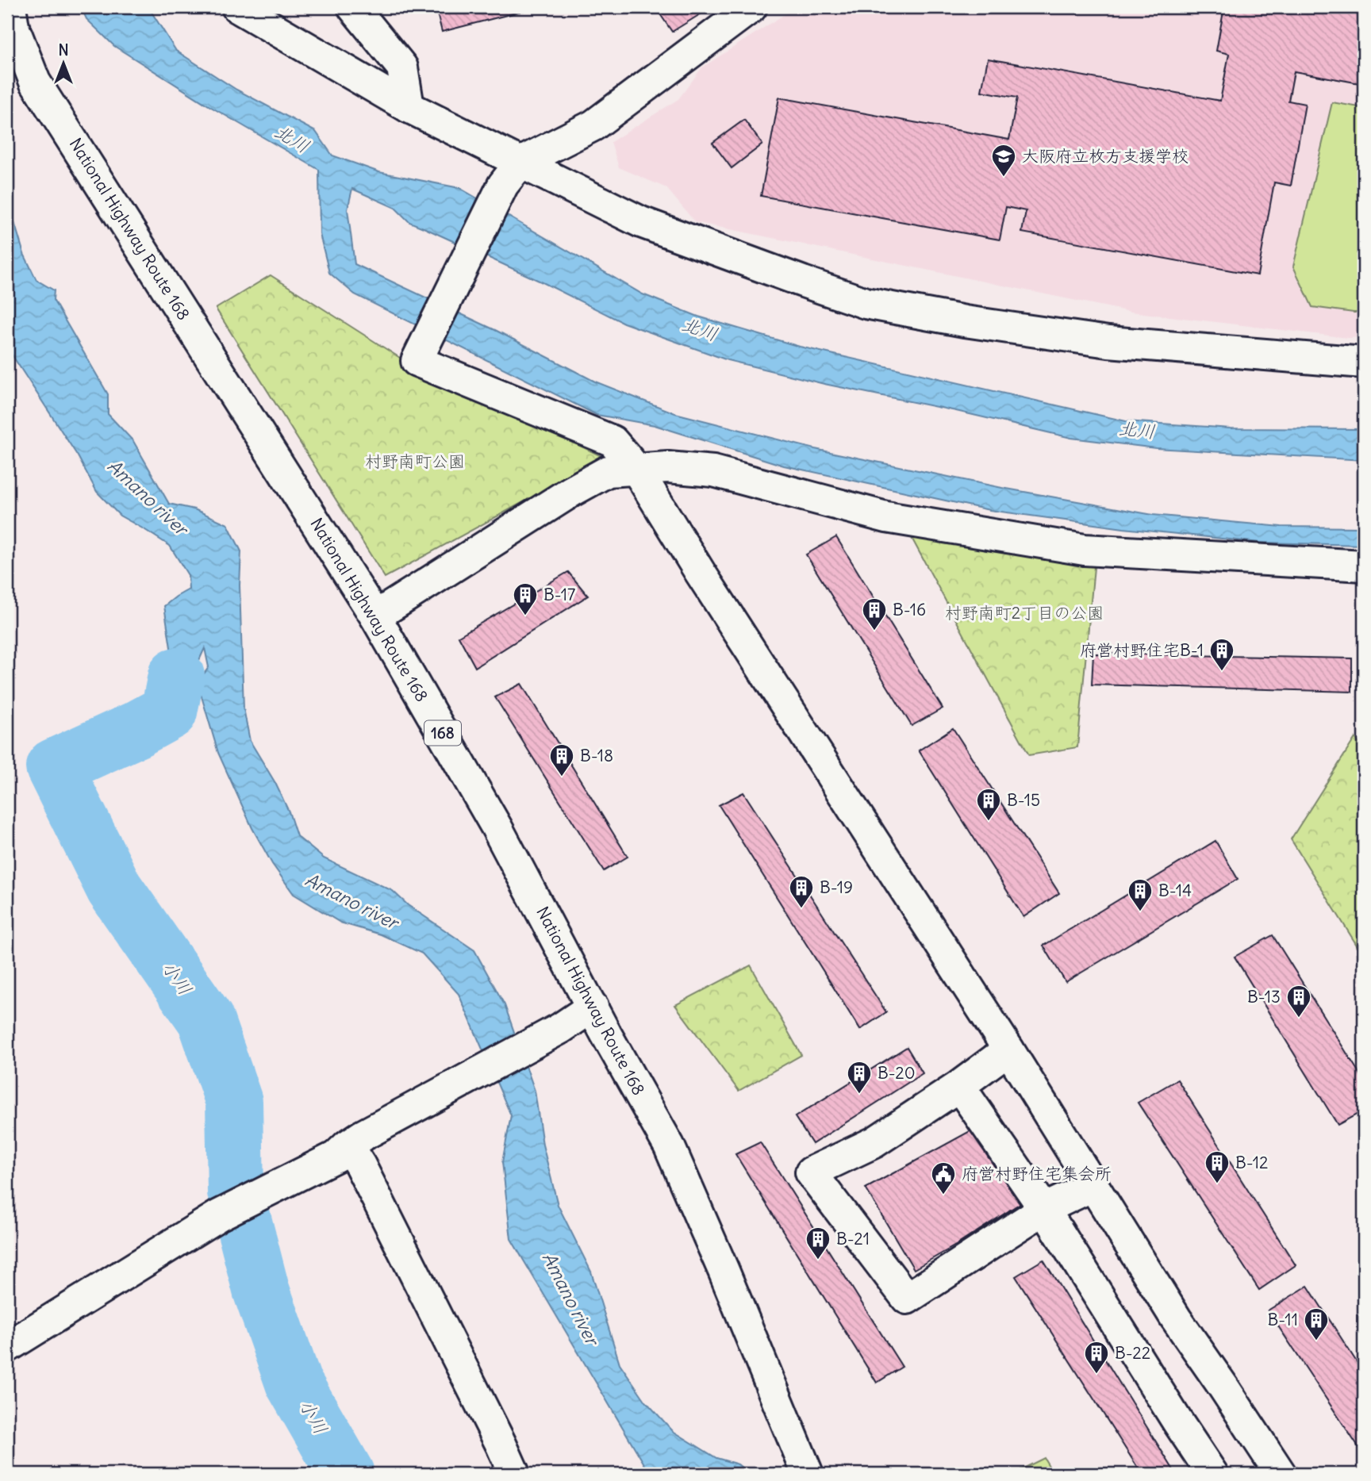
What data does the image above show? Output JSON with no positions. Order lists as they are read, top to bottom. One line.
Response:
{"streets":{"main road":["National Highway Route 168","168"]},"water":["北川","Amano river","小川"],"parks":["村野南町公園","村野南町2丁目の公園"],"places":{"school or university":["大阪府立枚方支援学校"],"building":["B-17","B-16","府営村野住宅B-1","B-18","B-15","B-19","B-14","B-13","B-20","B-12","B-21","B-11","B-22"],"public building":["府営村野住宅集会所"]},"north":"top"}
